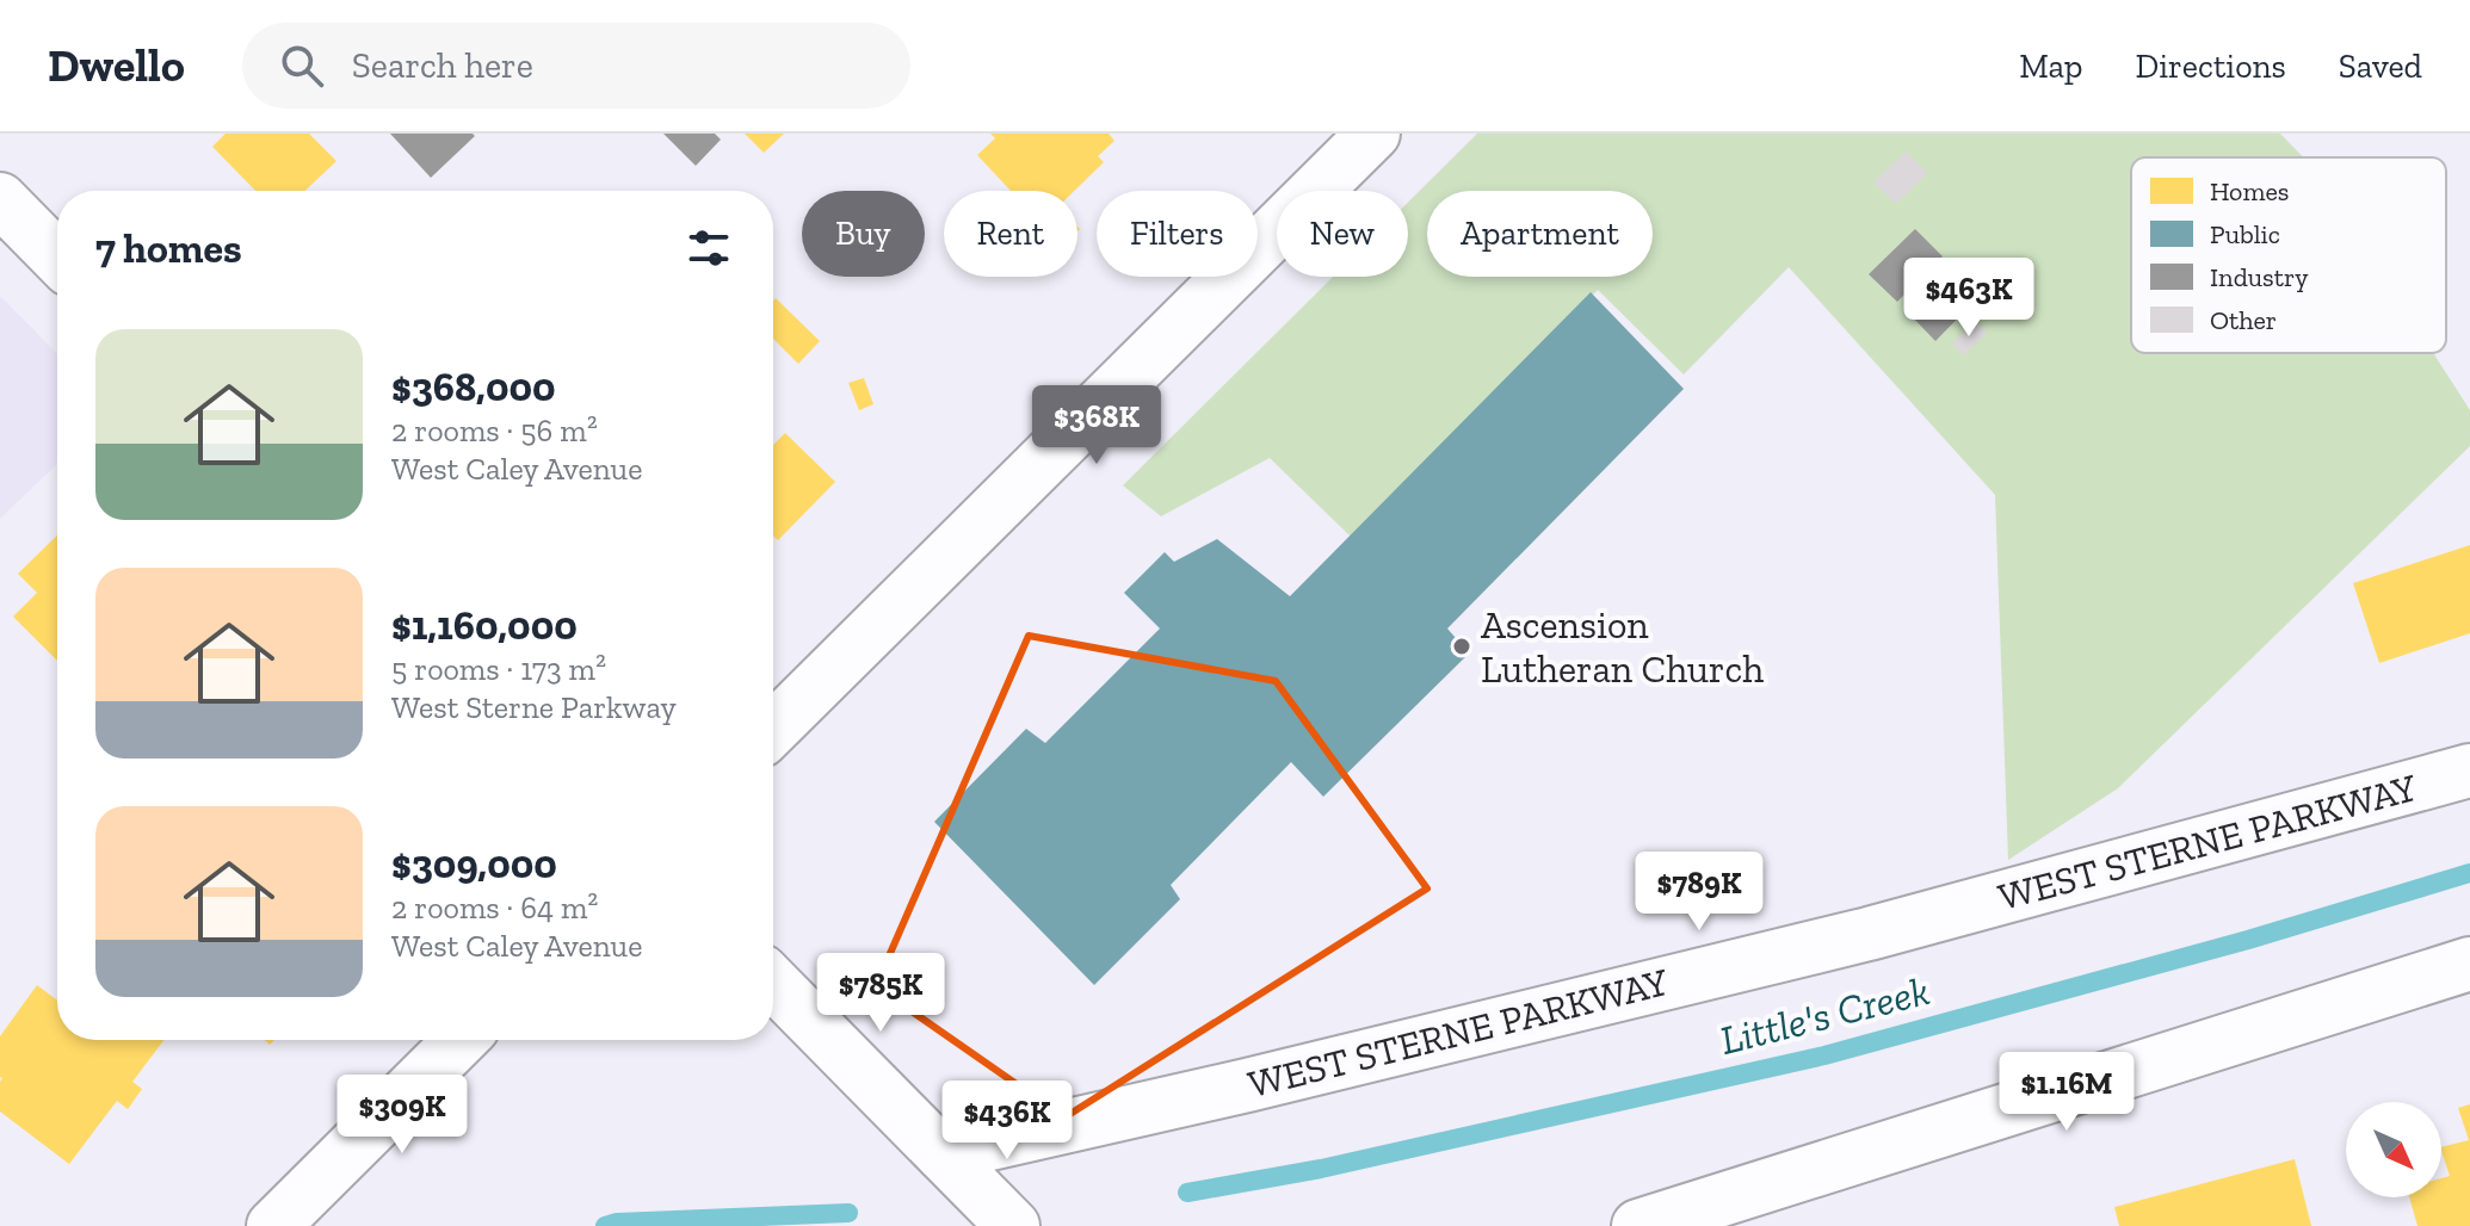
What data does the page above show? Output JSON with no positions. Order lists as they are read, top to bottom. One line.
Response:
{"streets":{"street":["WEST STERNE PARKWAY"]},"water":["Little's Creek"],"places":["Ascension Lutheran Church"],"legend":["Homes","Public","Industry","Other"],"north":"bottom right","page":{"header":"Dwello","search":"Search here","nav":["Map","Directions","Saved"],"chip":["Buy","Rent","Filters","New","Apartment"],"heading":"7 homes","price":["$463K","$368K","$789K","$785K","$1.16M","$309K","$436K"],"list":[{"name":"$368,000","note":"2 rooms · 56 m² · West Caley Avenue"},{"name":"$1,160,000","note":"5 rooms · 173 m² · West Sterne Parkway"},{"name":"$309,000","note":"2 rooms · 64 m² · West Caley Avenue"}]}}
